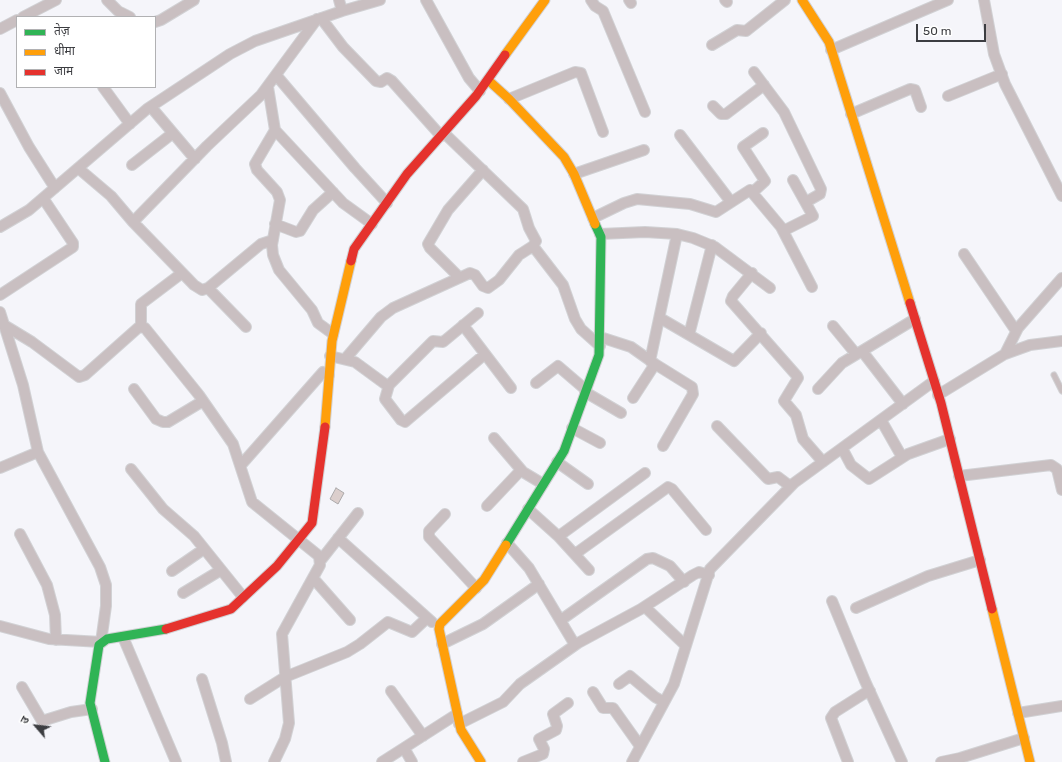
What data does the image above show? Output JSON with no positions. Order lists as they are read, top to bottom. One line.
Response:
{"legend":["तेज़","धीमा","जाम"],"scale_bar":"50 m","north":"top left"}
